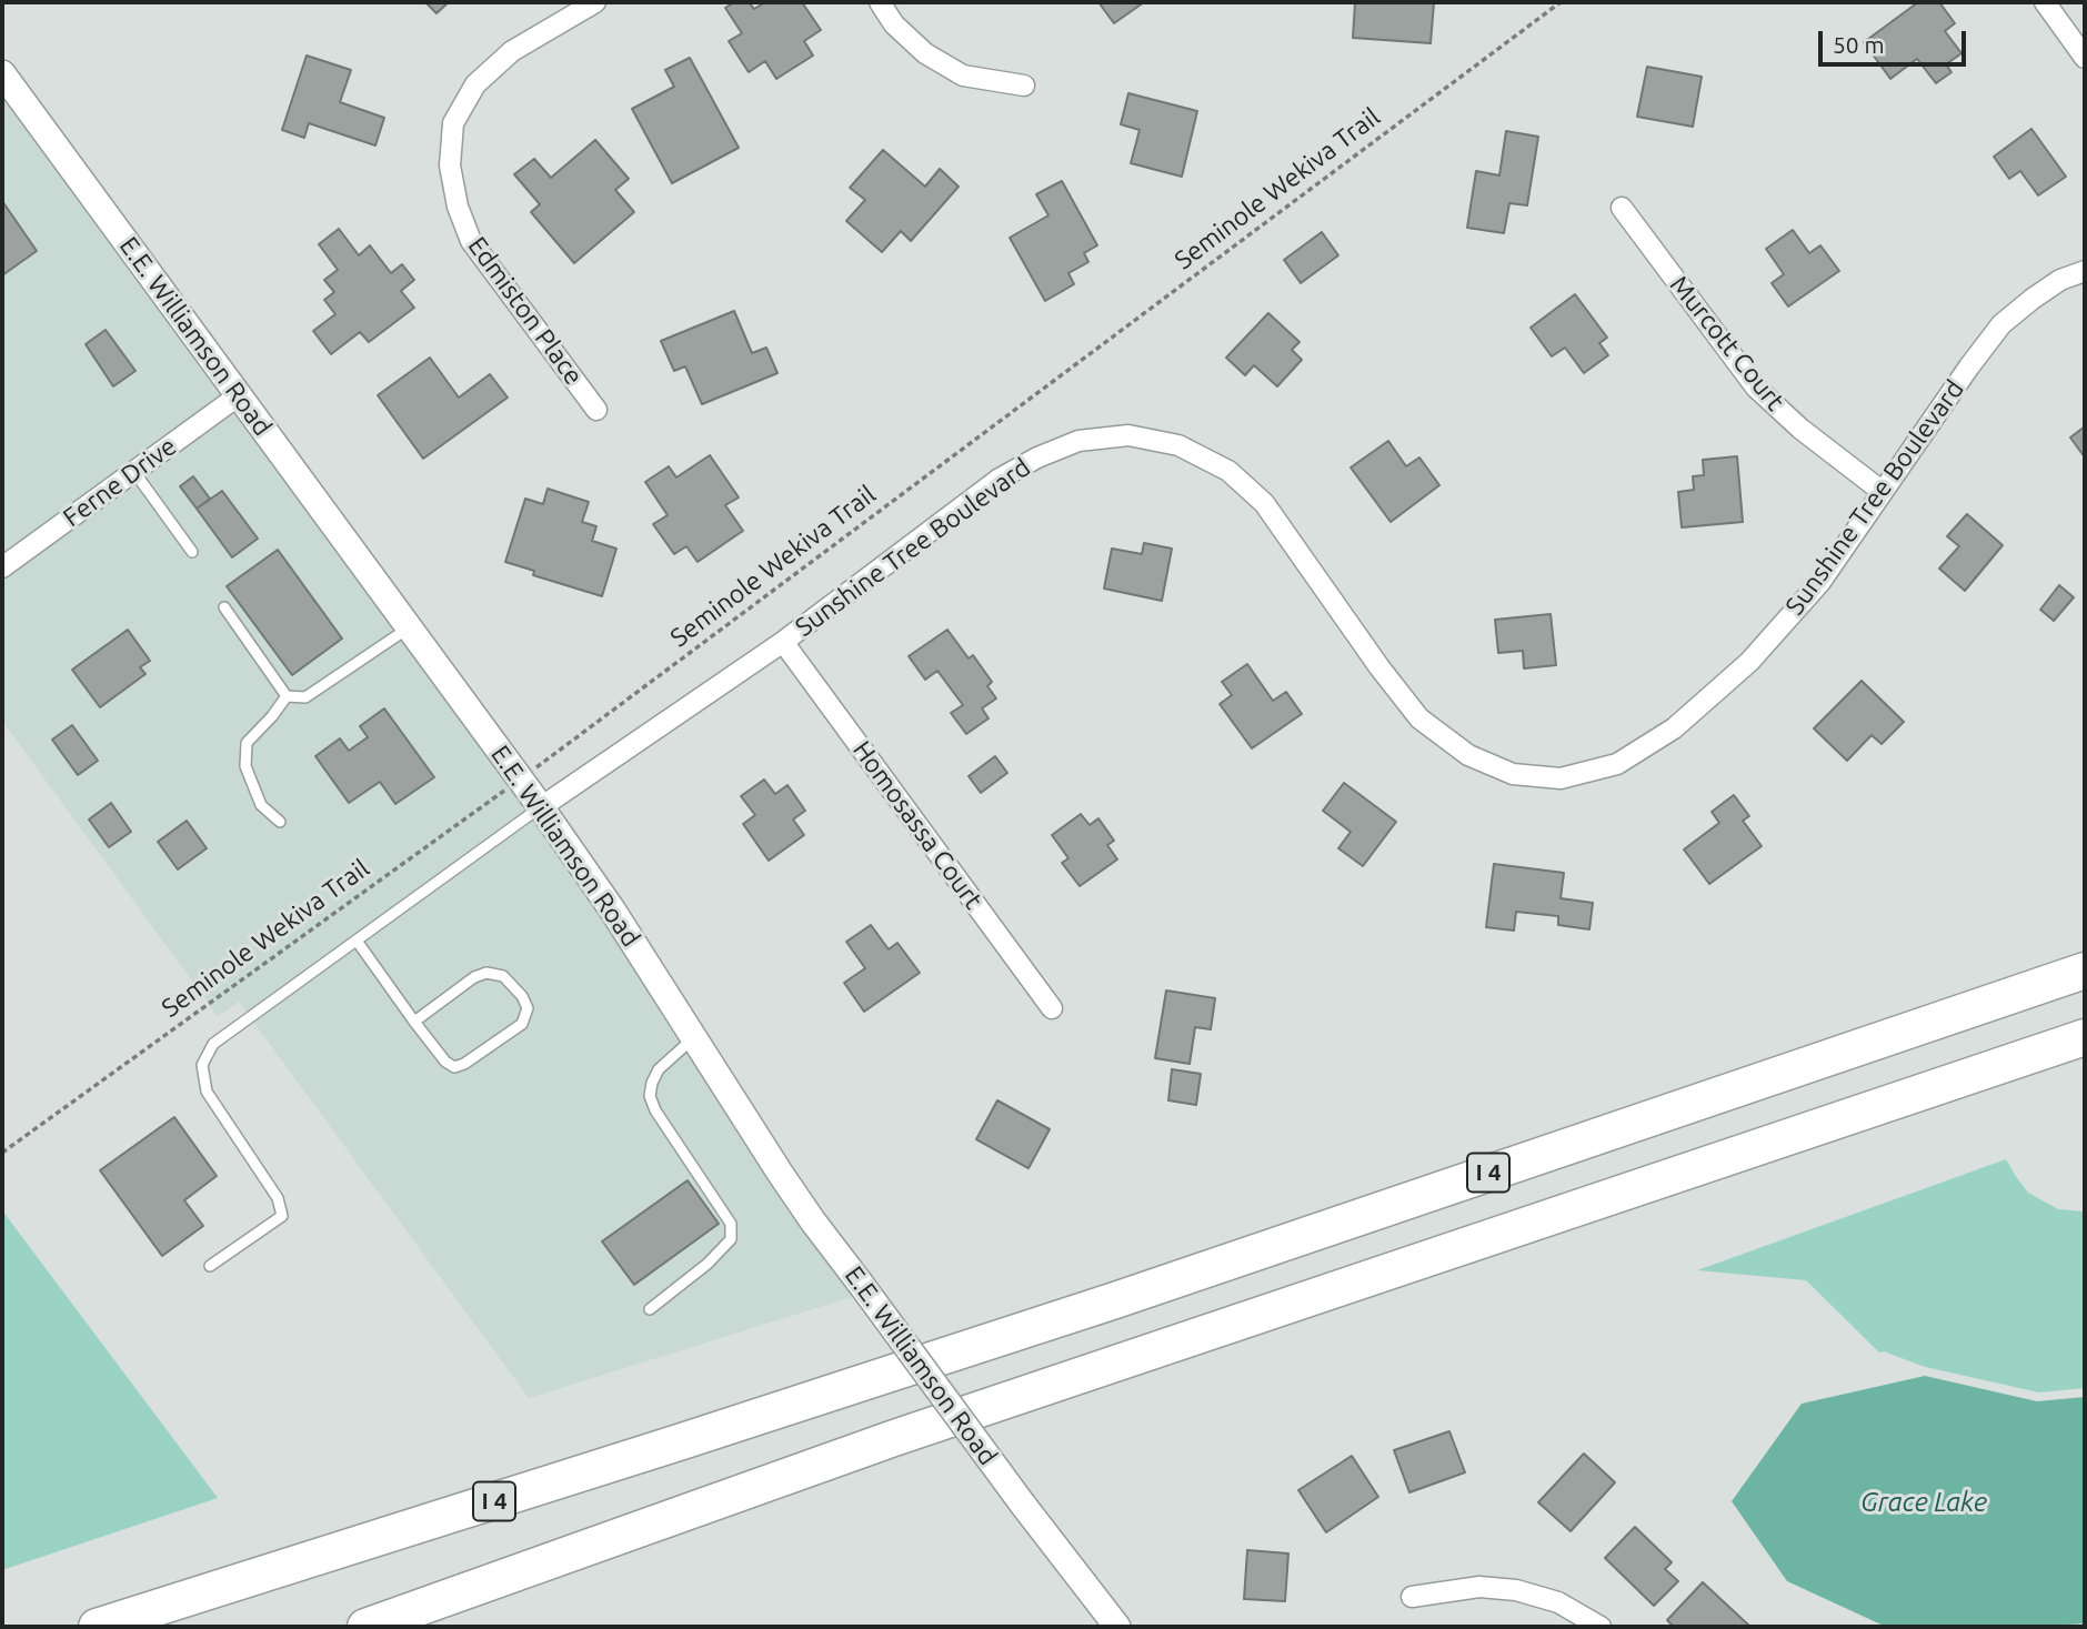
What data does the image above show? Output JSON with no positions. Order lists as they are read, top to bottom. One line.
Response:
{"streets":{"highway":["I 4"],"street":["Edmiston Place","E.E. Williamson Road","Murcott Court","Ferne Drive","Sunshine Tree Boulevard","Homosassa Court"],"path":["Seminole Wekiva Trail"]},"crossings":[["Seminole Wekiva Trail","E.E. Williamson Road"],["E.E. Williamson Road","Ferne Drive"],["E.E. Williamson Road","Sunshine Tree Boulevard"],["Murcott Court","Sunshine Tree Boulevard"],["Sunshine Tree Boulevard","Homosassa Court"]],"water":["Grace Lake"],"scale_bar":"50 m"}
